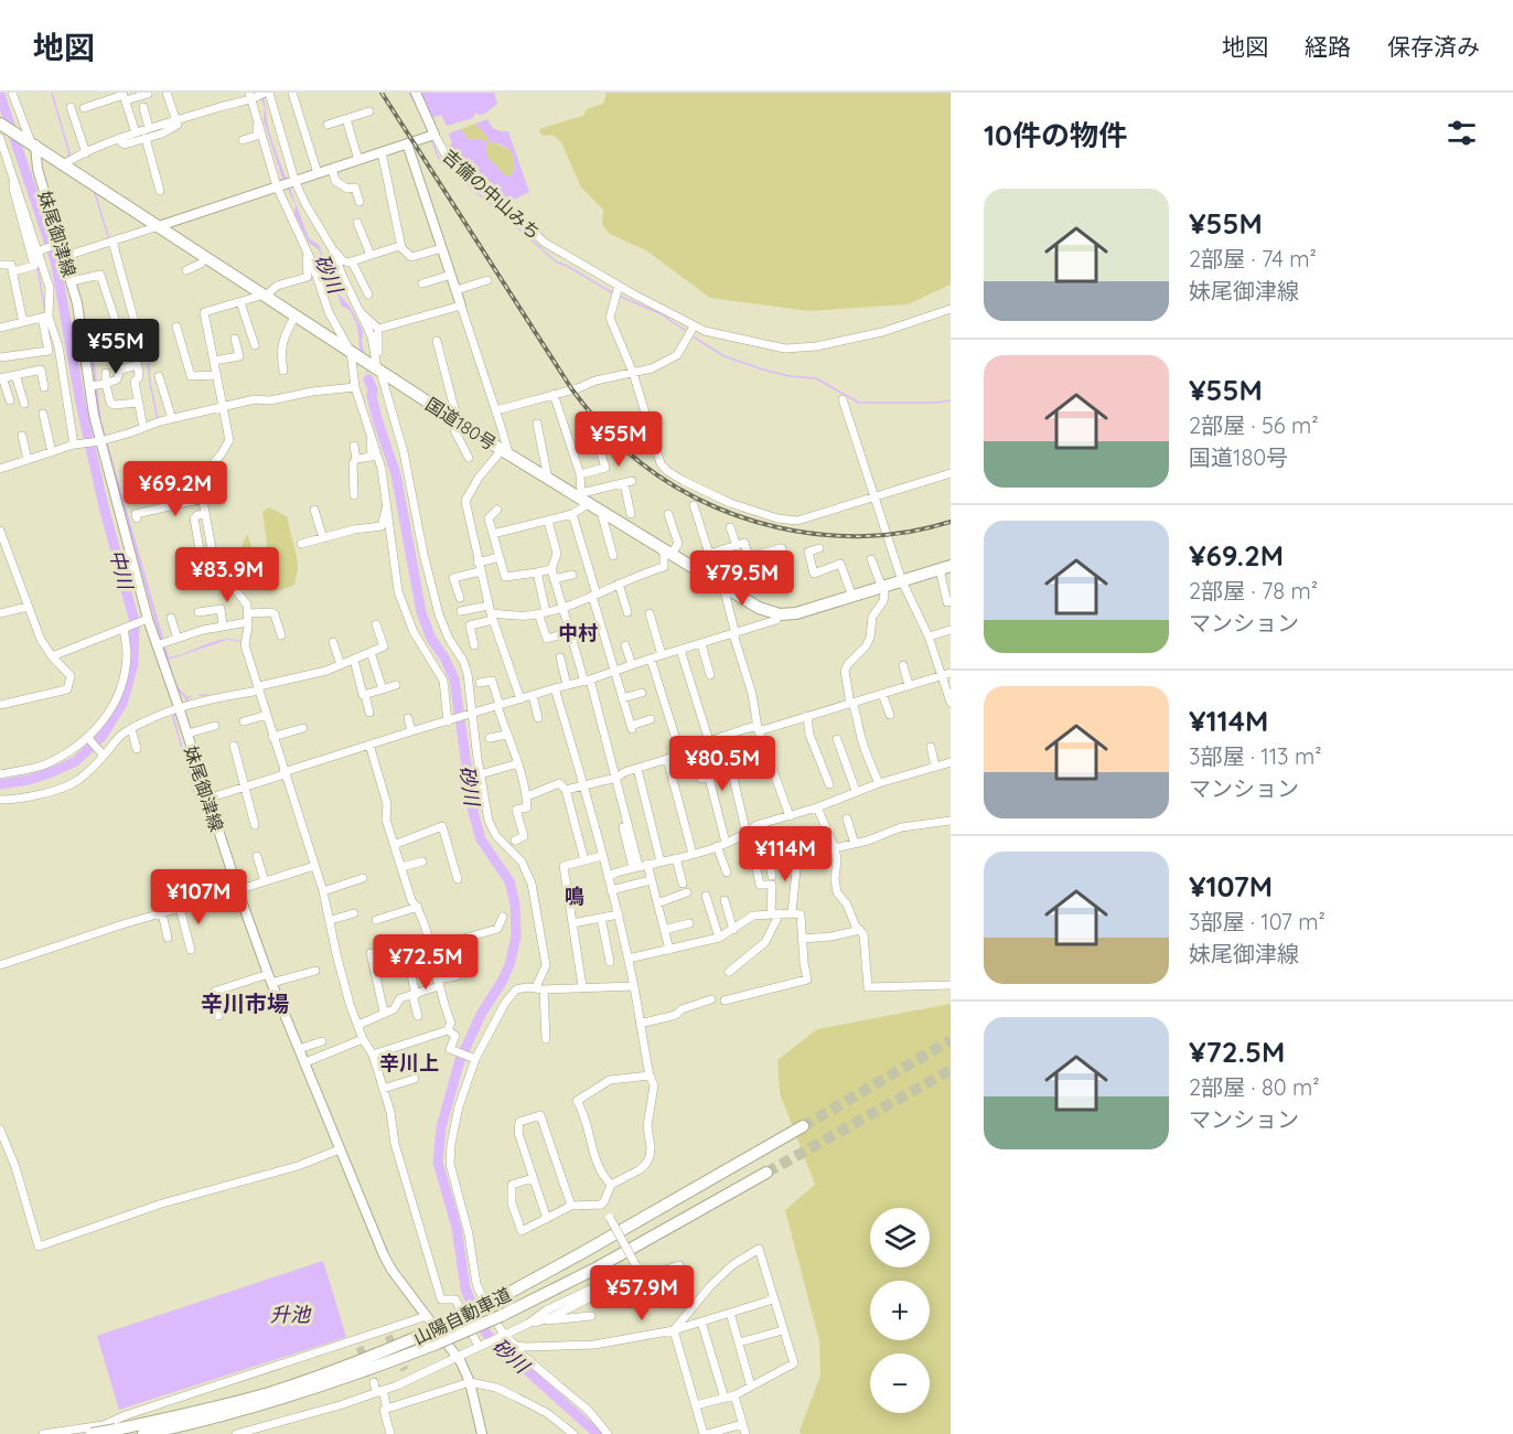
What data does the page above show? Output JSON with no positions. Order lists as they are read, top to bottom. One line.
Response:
{"streets":{"highway":["国道180号","山陽自動車道"],"main road":["妹尾御津線"],"street":["吉備の中山みち"]},"crossings":[["妹尾御津線","国道180号"]],"districts":["中村","鳴","辛川市場","辛川上"],"water":["砂川","中川","升池"],"page":{"header":"地図","nav":["地図","経路","保存済み"],"heading":"10件の物件","list":[{"name":"¥55M","note":"2部屋 · 74 m² · 妹尾御津線"},{"name":"¥55M","note":"2部屋 · 56 m² · 国道180号"},{"name":"¥69.2M","note":"2部屋 · 78 m² · マンション"},{"name":"¥114M","note":"3部屋 · 113 m² · マンション"},{"name":"¥107M","note":"3部屋 · 107 m² · 妹尾御津線"},{"name":"¥72.5M","note":"2部屋 · 80 m² · マンション"}],"price":["¥55M","¥55M","¥69.2M","¥83.9M","¥79.5M","¥80.5M","¥114M","¥107M","¥72.5M","¥57.9M"],"map_buttons":["+","−"]}}
